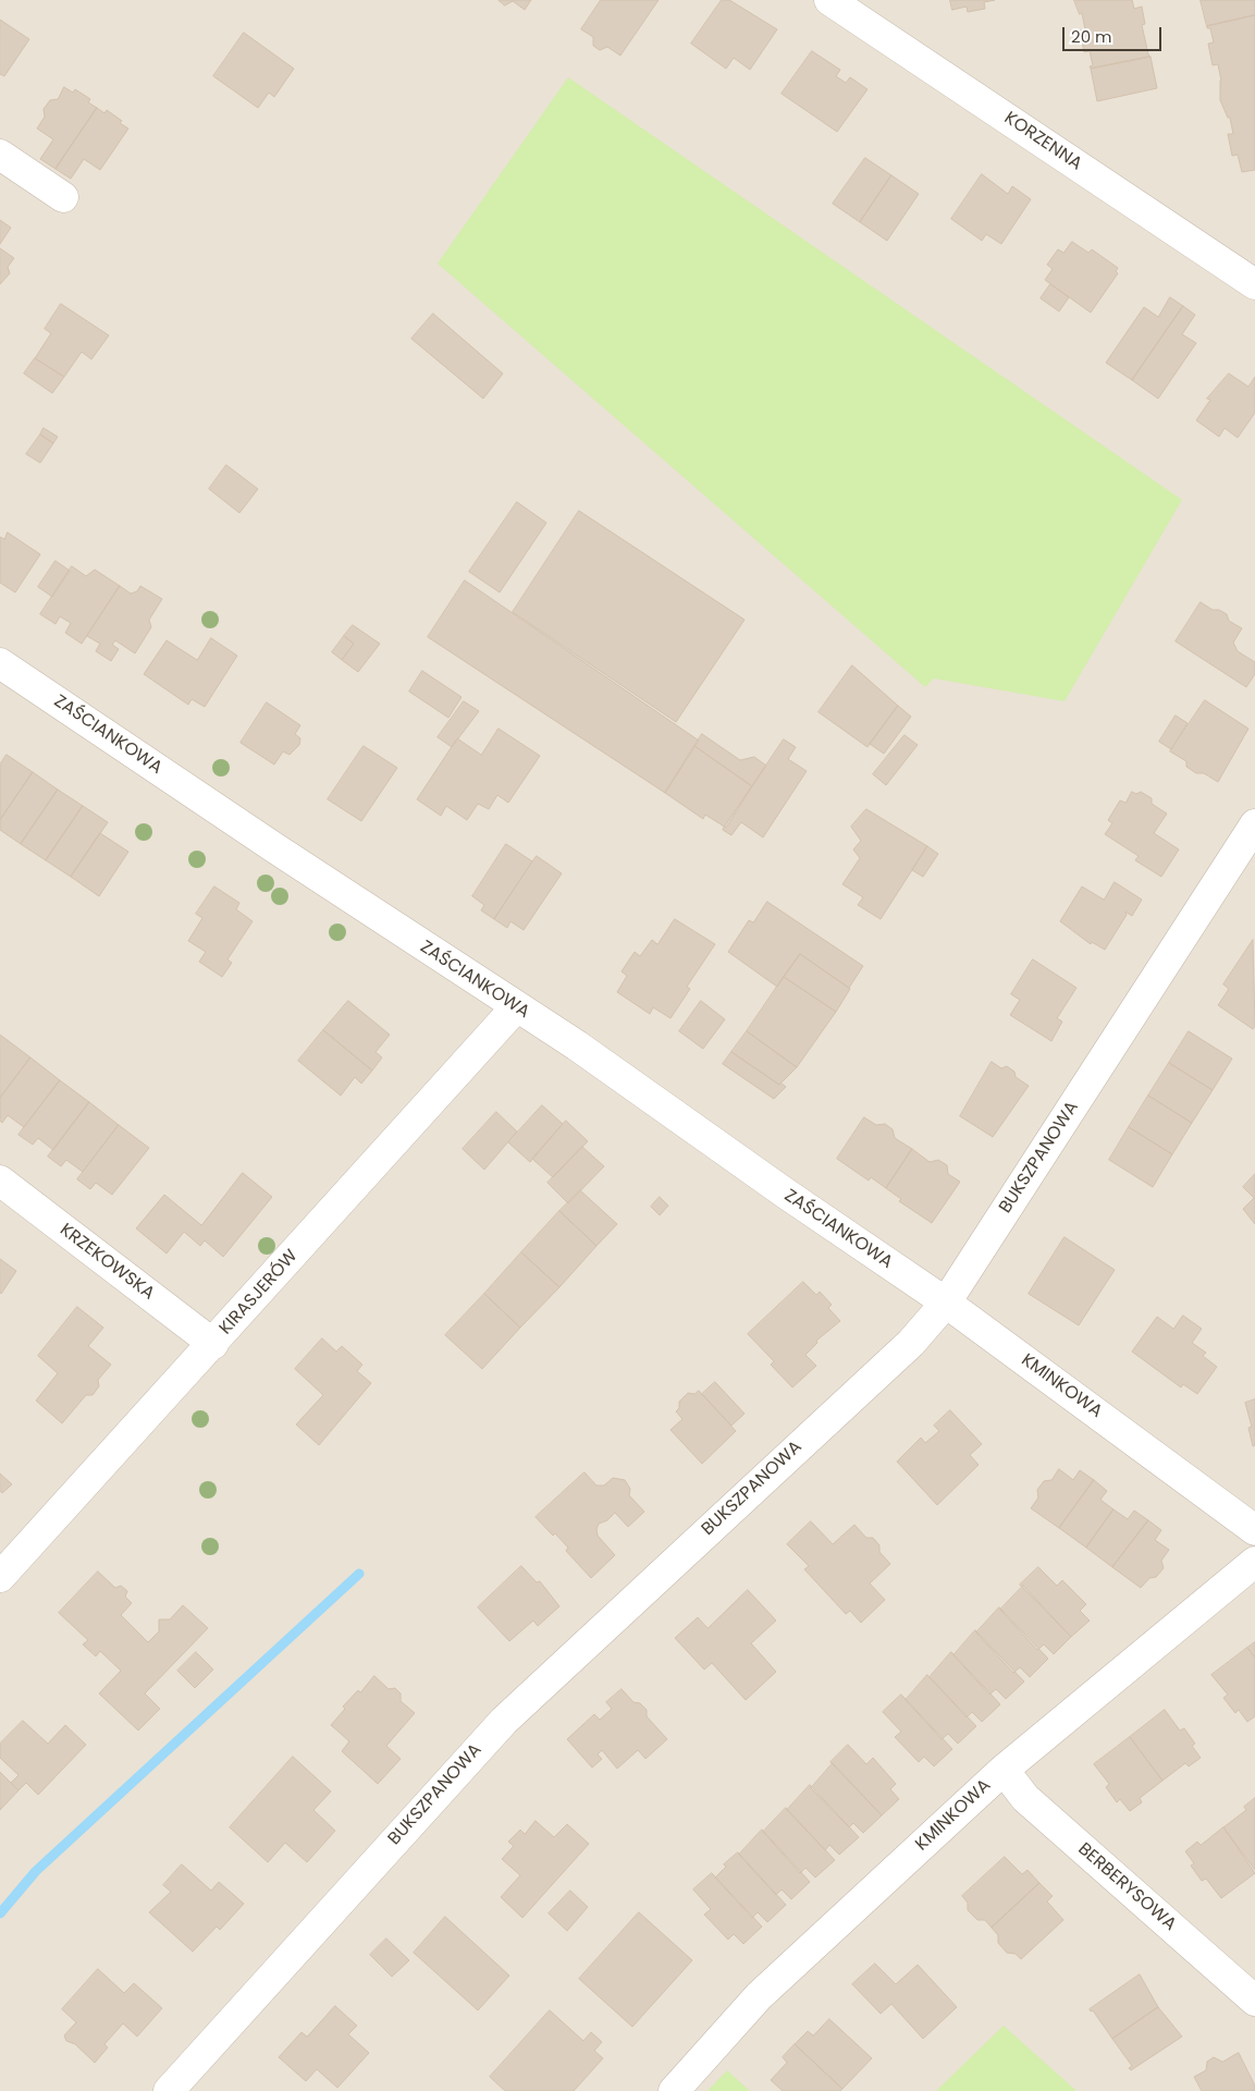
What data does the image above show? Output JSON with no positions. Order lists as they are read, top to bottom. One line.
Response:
{"streets":{"street":["KORZENNA","ZAŚCIANKOWA","BUKSZPANOWA","KRZEKOWSKA","KIRASJERÓW","KMINKOWA","BERBERYSOWA"]},"crossings":[["ZAŚCIANKOWA","BUKSZPANOWA"],["ZAŚCIANKOWA","KIRASJERÓW"],["ZAŚCIANKOWA","KMINKOWA"],["BUKSZPANOWA","KMINKOWA"],["KRZEKOWSKA","KIRASJERÓW"],["KMINKOWA","BERBERYSOWA"]],"scale_bar":"20 m"}
